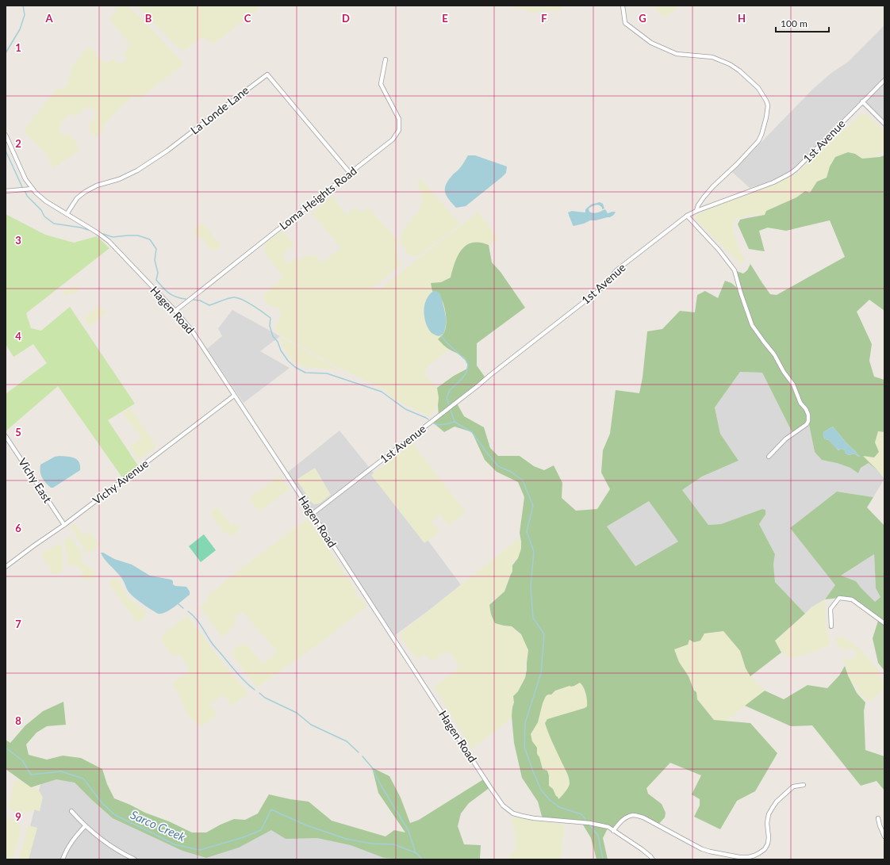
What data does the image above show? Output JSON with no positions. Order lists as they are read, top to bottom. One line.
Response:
{"streets":{"street":["La Londe Lane","1st Avenue","Loma Heights Road","Hagen Road","Vichy East","Vichy Avenue"]},"crossings":[["La Londe Lane","Loma Heights Road"],["La Londe Lane","Hagen Road"],["1st Avenue","Hagen Road"],["Loma Heights Road","Hagen Road"],["Hagen Road","Vichy Avenue"],["Vichy East","Vichy Avenue"]],"water":["Sarco Creek"],"scale_bar":"100 m","grid":{"columns":["A","B","C","D","E","F","G","H"],"rows":["1","2","3","4","5","6","7","8","9"]}}
